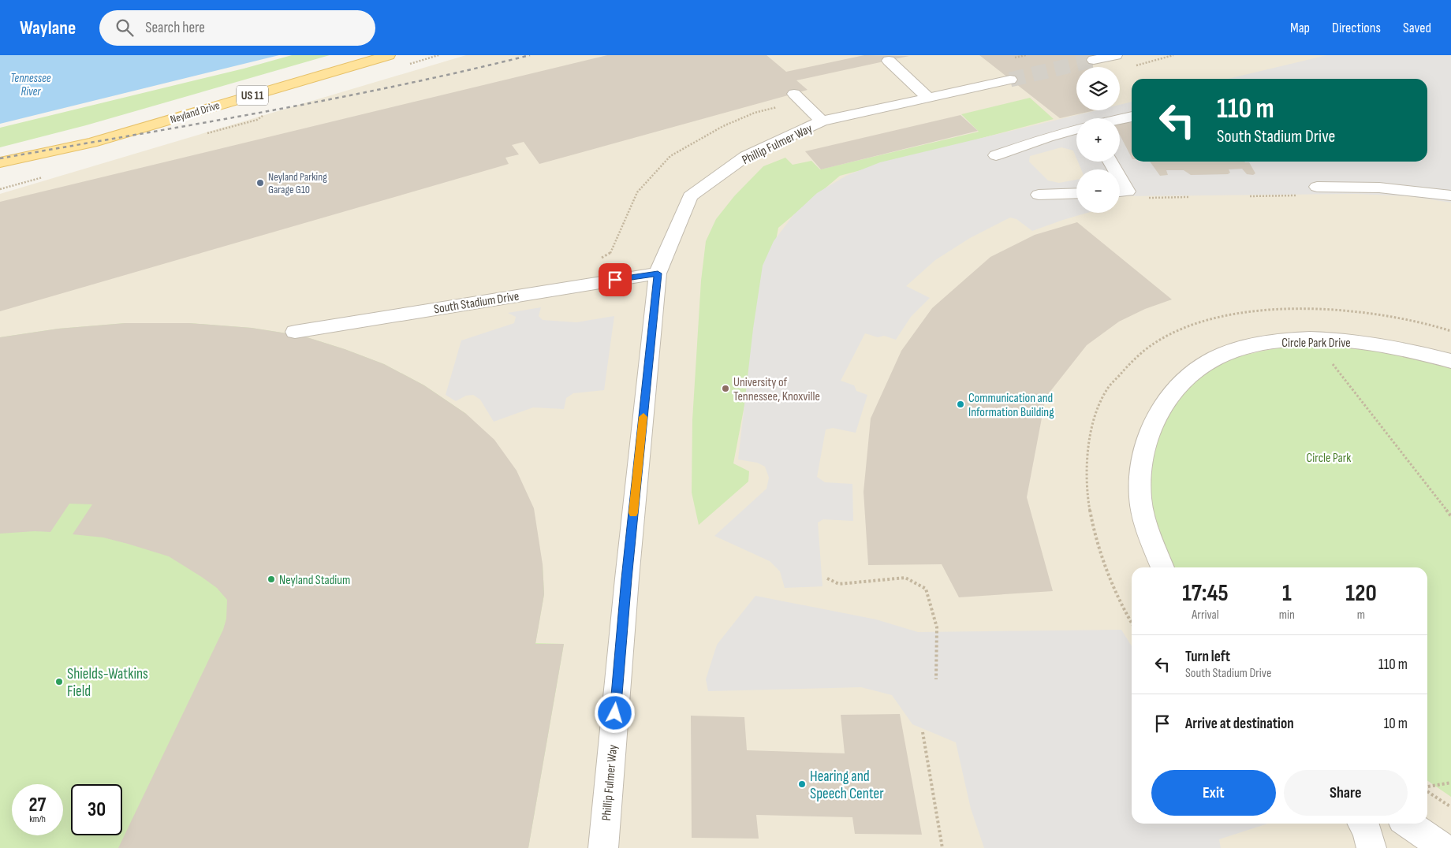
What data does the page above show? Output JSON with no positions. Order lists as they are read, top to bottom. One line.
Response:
{"streets":{"main road":["US 11","Neyland Drive"],"street":["Phillip Fulmer Way","South Stadium Drive","Circle Park Drive"]},"crossings":[["Phillip Fulmer Way","South Stadium Drive"]],"water":["Tennessee River"],"parks":["Circle Park"],"places":["Neyland Parking Garage G10","University of Tennessee, Knoxville","Communication and Information Building","Neyland Stadium","Shields-Watkins Field","Hearing and Speech Center"],"page":{"header":"Waylane","search":"Search here","nav":["Map","Directions","Saved"],"map_buttons":["+","−"],"turn":["110 m","South Stadium Drive"],"eta":["17:45","Arrival","1","min","120","m"],"list":[{"name":"Turn left","note":"South Stadium Drive","value":"110 m"},{"name":"Arrive at destination","value":"10 m"}],"buttons":["Exit","Share"],"speed":"27 km/h","limit":"30"}}
